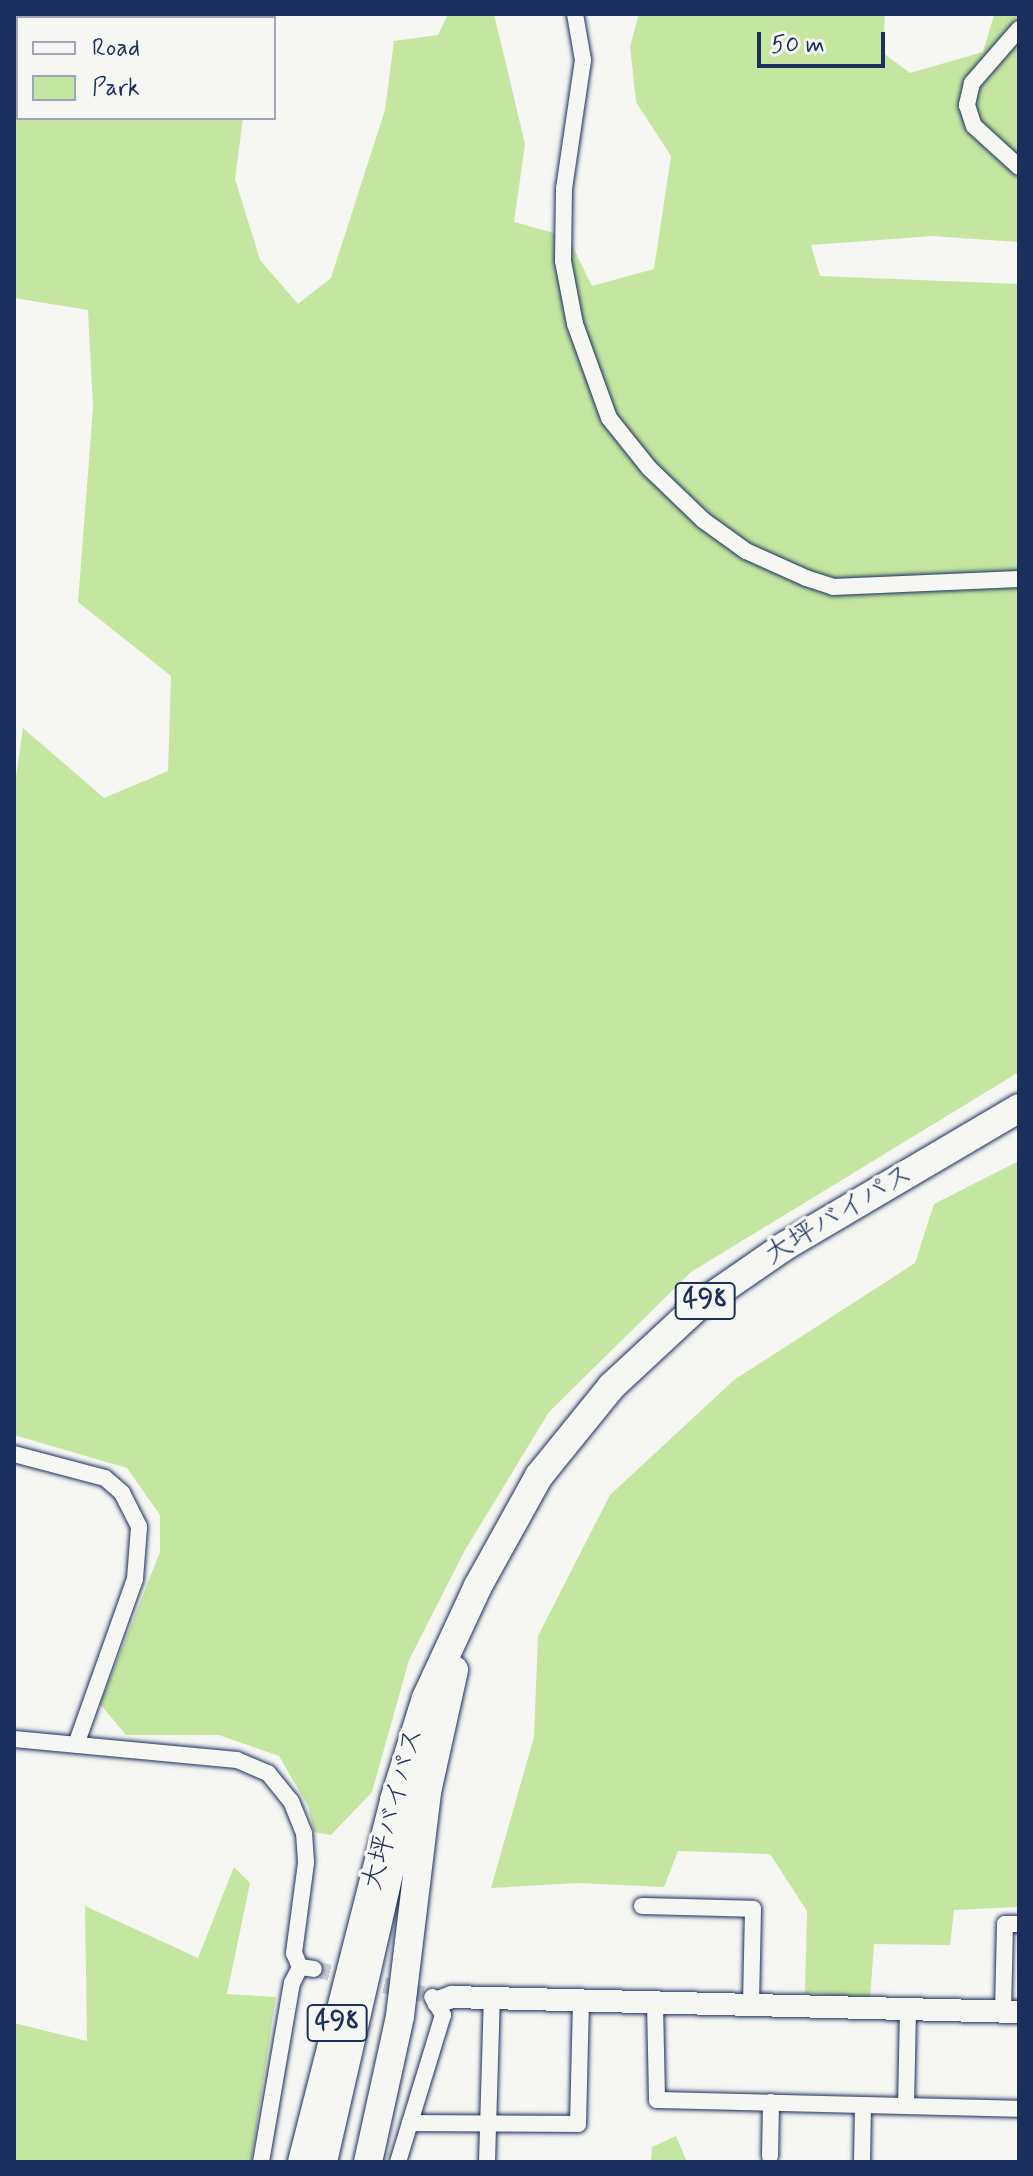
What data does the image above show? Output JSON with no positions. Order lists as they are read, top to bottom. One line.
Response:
{"streets":{"highway":["大坪バイパス","498"]},"legend":["Road","Park"],"scale_bar":"50 m"}
